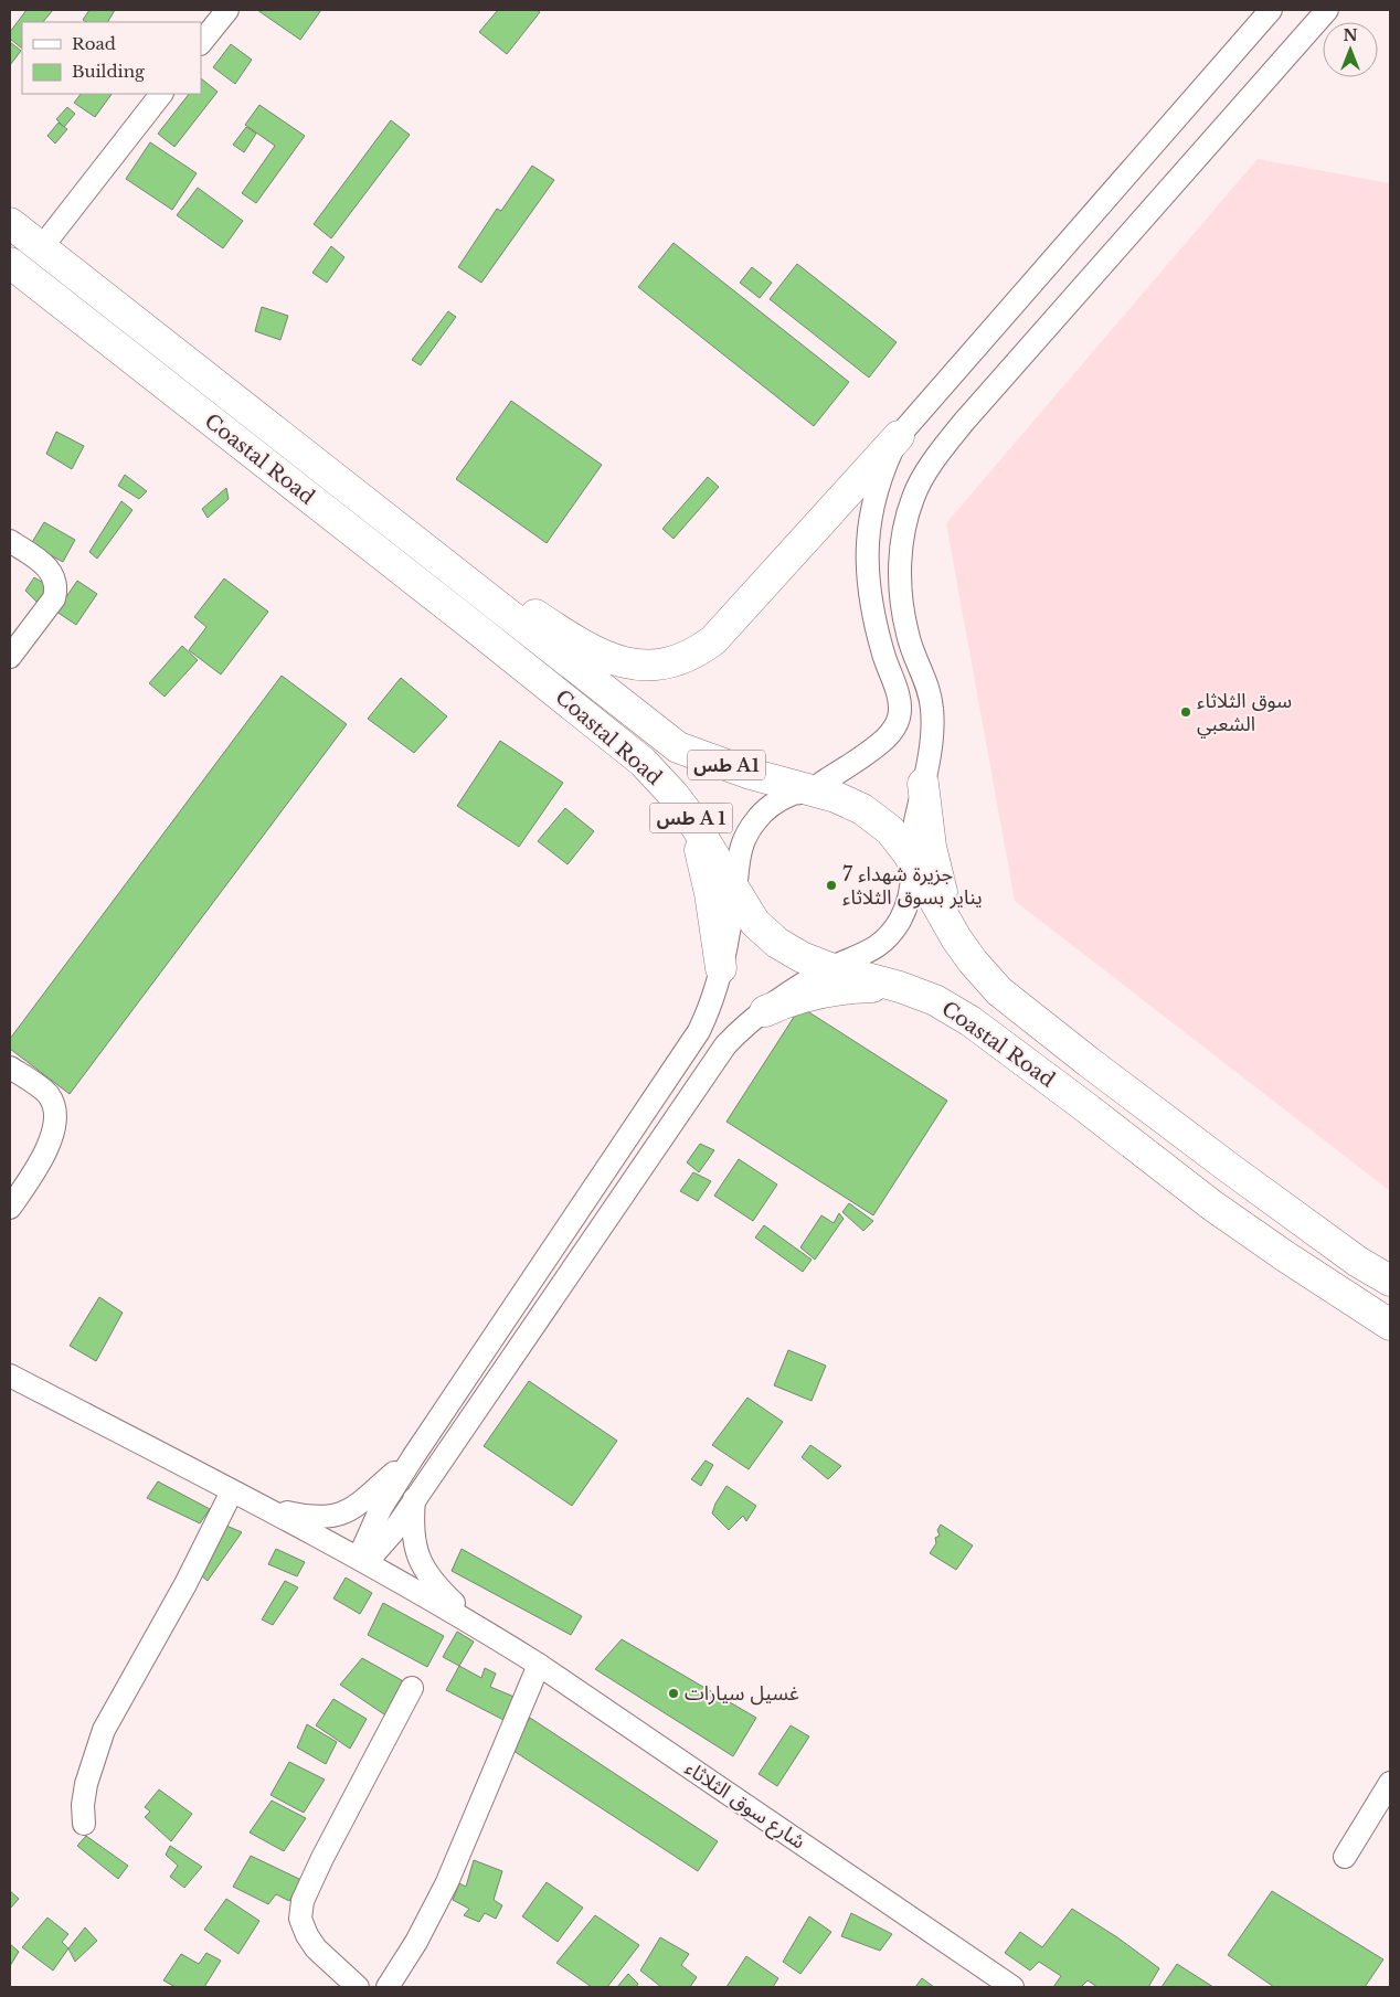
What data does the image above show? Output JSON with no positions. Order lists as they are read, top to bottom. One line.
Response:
{"streets":{"highway":["Coastal Road","طس A1","طس A 1"],"street":["شارع سوق الثلاثاء"]},"places":["سوق الثلاثاء الشعبي","جزيرة شهداء 7 يناير بسوق الثلاثاء","غسيل سيارات"],"legend":["Road","Building"],"north":"top"}
